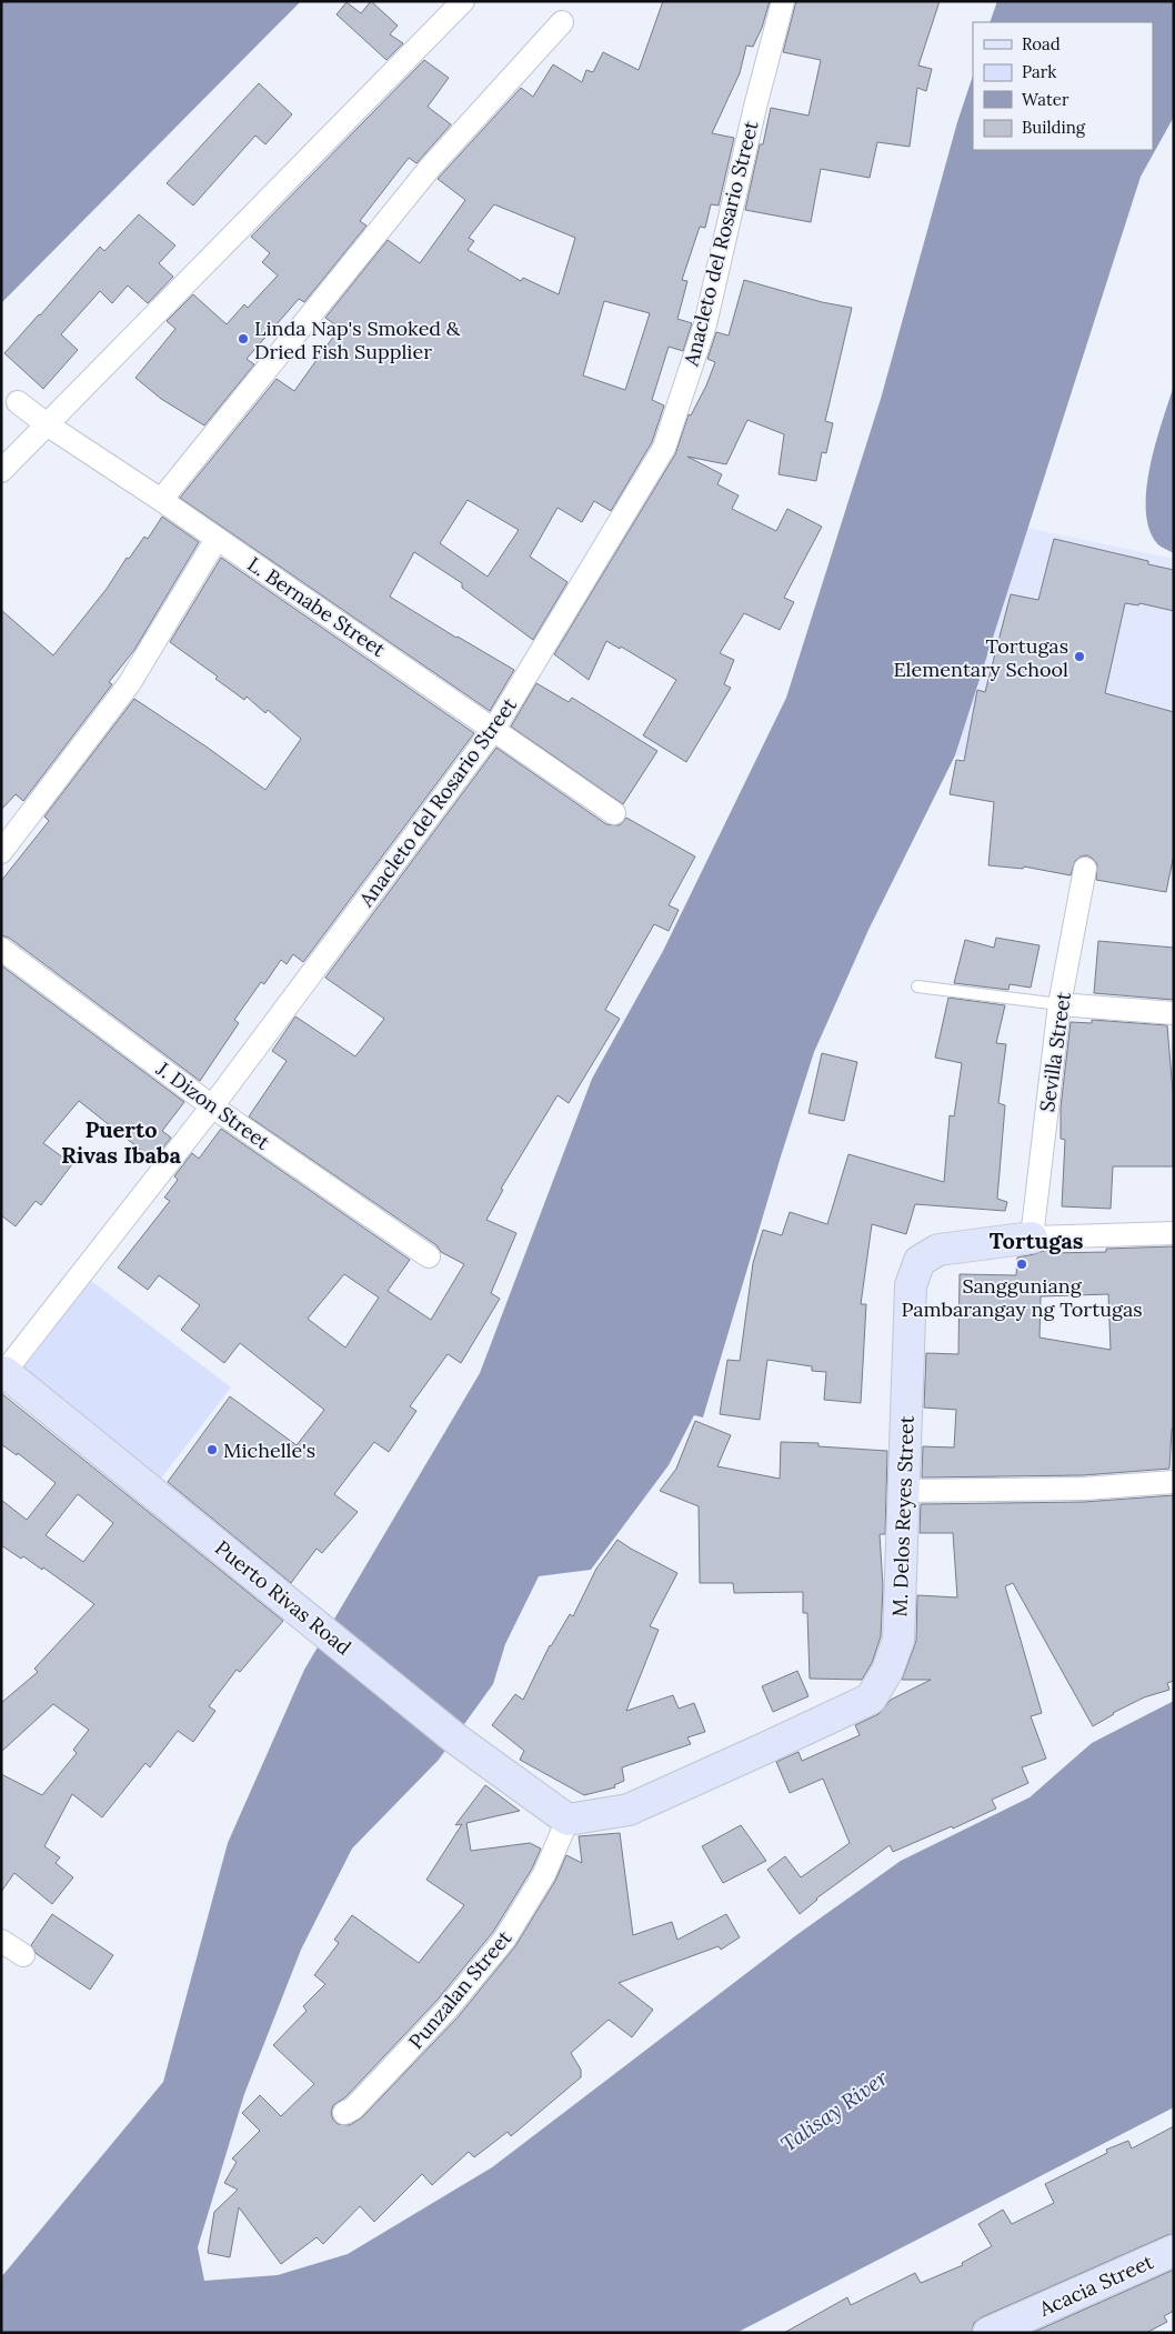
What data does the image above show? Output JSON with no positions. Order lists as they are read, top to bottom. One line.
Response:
{"streets":{"street":["Anacleto del Rosario Street","L. Bernabe Street","Sevilla Street","J. Dizon Street","M. Delos Reyes Street","Puerto Rivas Road","Punzalan Street","Acacia Street"]},"crossings":[["Anacleto del Rosario Street","L. Bernabe Street"],["Anacleto del Rosario Street","J. Dizon Street"],["Anacleto del Rosario Street","Puerto Rivas Road"],["Sevilla Street","M. Delos Reyes Street"],["M. Delos Reyes Street","Puerto Rivas Road"],["M. Delos Reyes Street","Punzalan Street"],["Puerto Rivas Road","Punzalan Street"]],"districts":["Puerto Rivas Ibaba","Tortugas"],"water":["Talisay River"],"places":["Linda Nap's Smoked & Dried Fish Supplier","Tortugas Elementary School","Sangguniang Pambarangay ng Tortugas","Michelle's"],"legend":["Road","Park","Water","Building"]}
